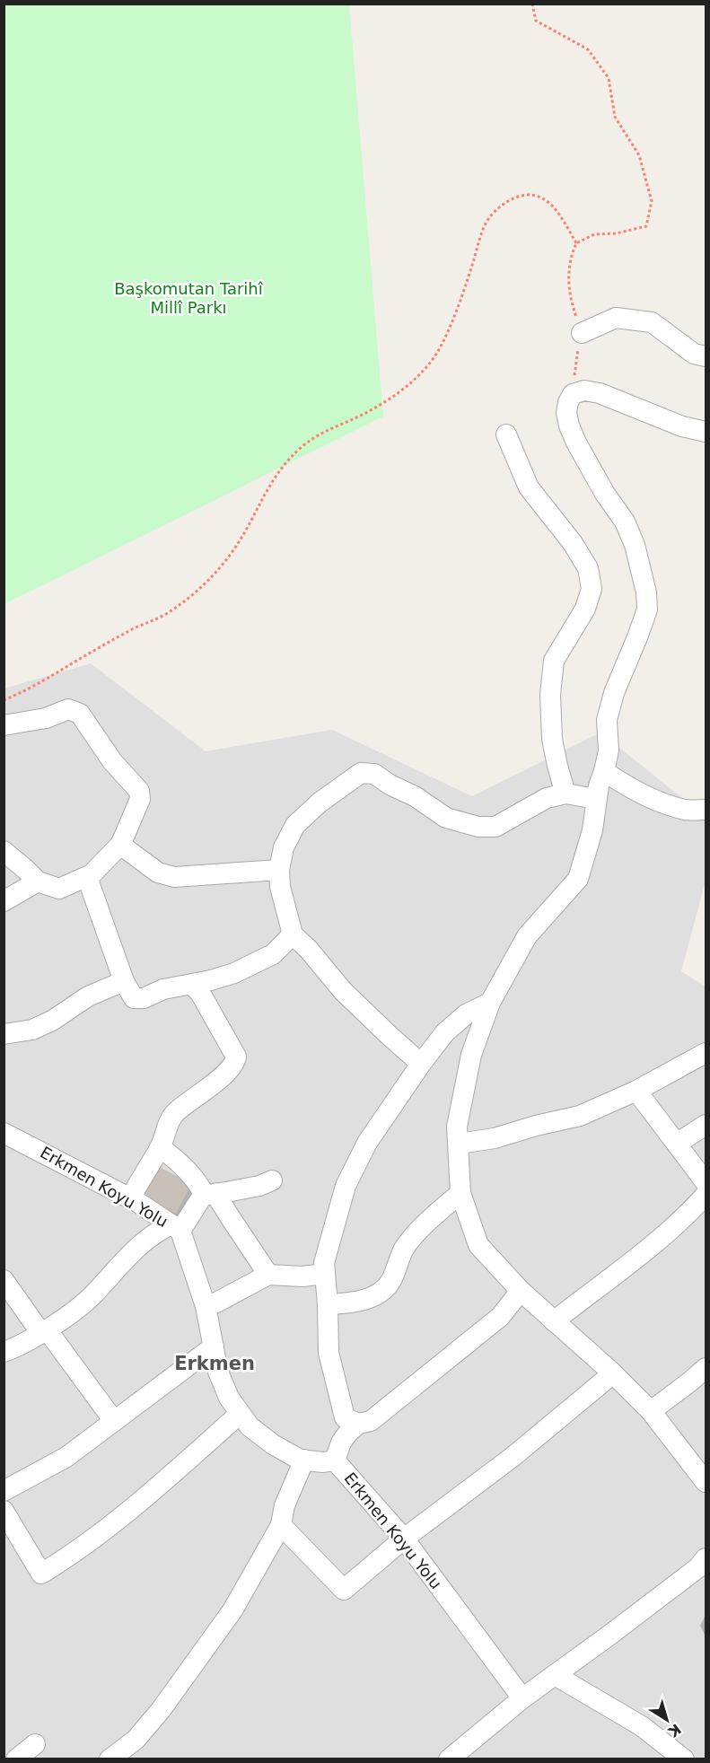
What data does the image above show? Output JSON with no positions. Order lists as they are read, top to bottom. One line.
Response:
{"streets":{"street":["Erkmen Koyu Yolu"]},"districts":["Erkmen"],"parks":["Başkomutan Tarihî Millî Parkı"],"north":"bottom right"}
